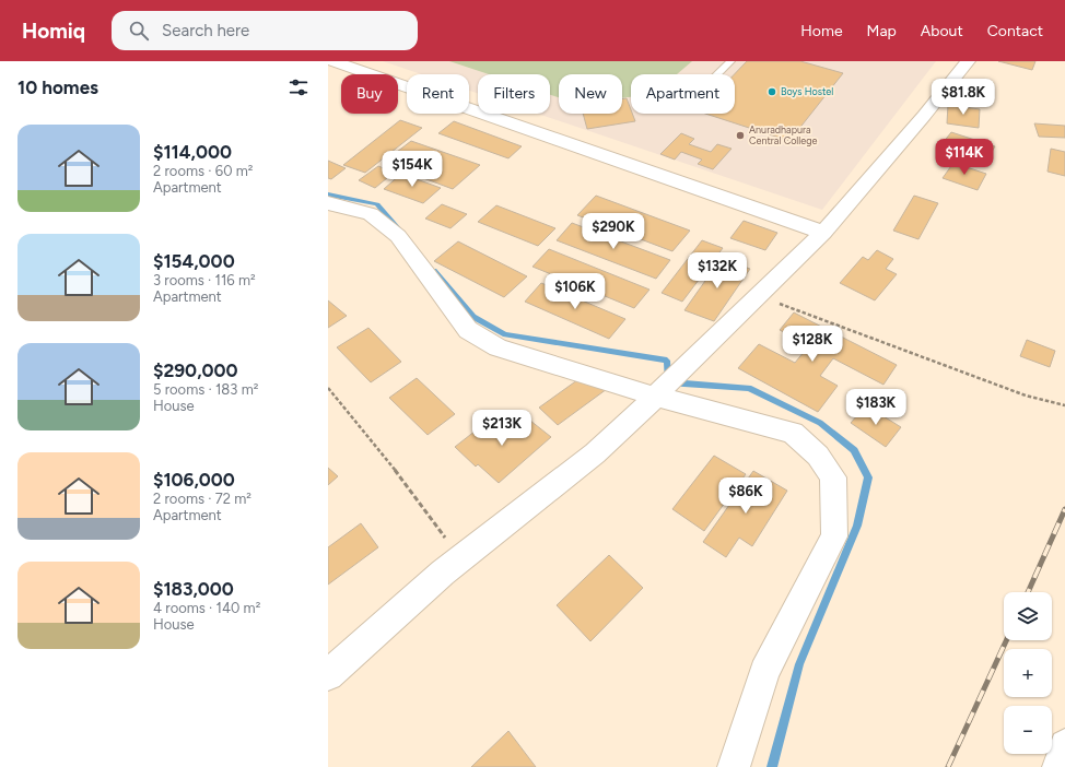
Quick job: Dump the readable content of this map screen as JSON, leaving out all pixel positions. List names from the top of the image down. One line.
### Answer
{"places":["Boys Hostel","Anuradhapura Central College"],"page":{"header":"Homiq","search":"Search here","nav":["Home","Map","About","Contact"],"heading":"10 homes","chip":["Buy","Rent","Filters","New","Apartment"],"price":["$81.8K","$114K","$154K","$290K","$132K","$106K","$128K","$183K","$213K","$86K"],"list":[{"name":"$114,000","note":"2 rooms · 60 m² · Apartment"},{"name":"$154,000","note":"3 rooms · 116 m² · Apartment"},{"name":"$290,000","note":"5 rooms · 183 m² · House"},{"name":"$106,000","note":"2 rooms · 72 m² · Apartment"},{"name":"$183,000","note":"4 rooms · 140 m² · House"}],"map_buttons":["+","−"]}}
